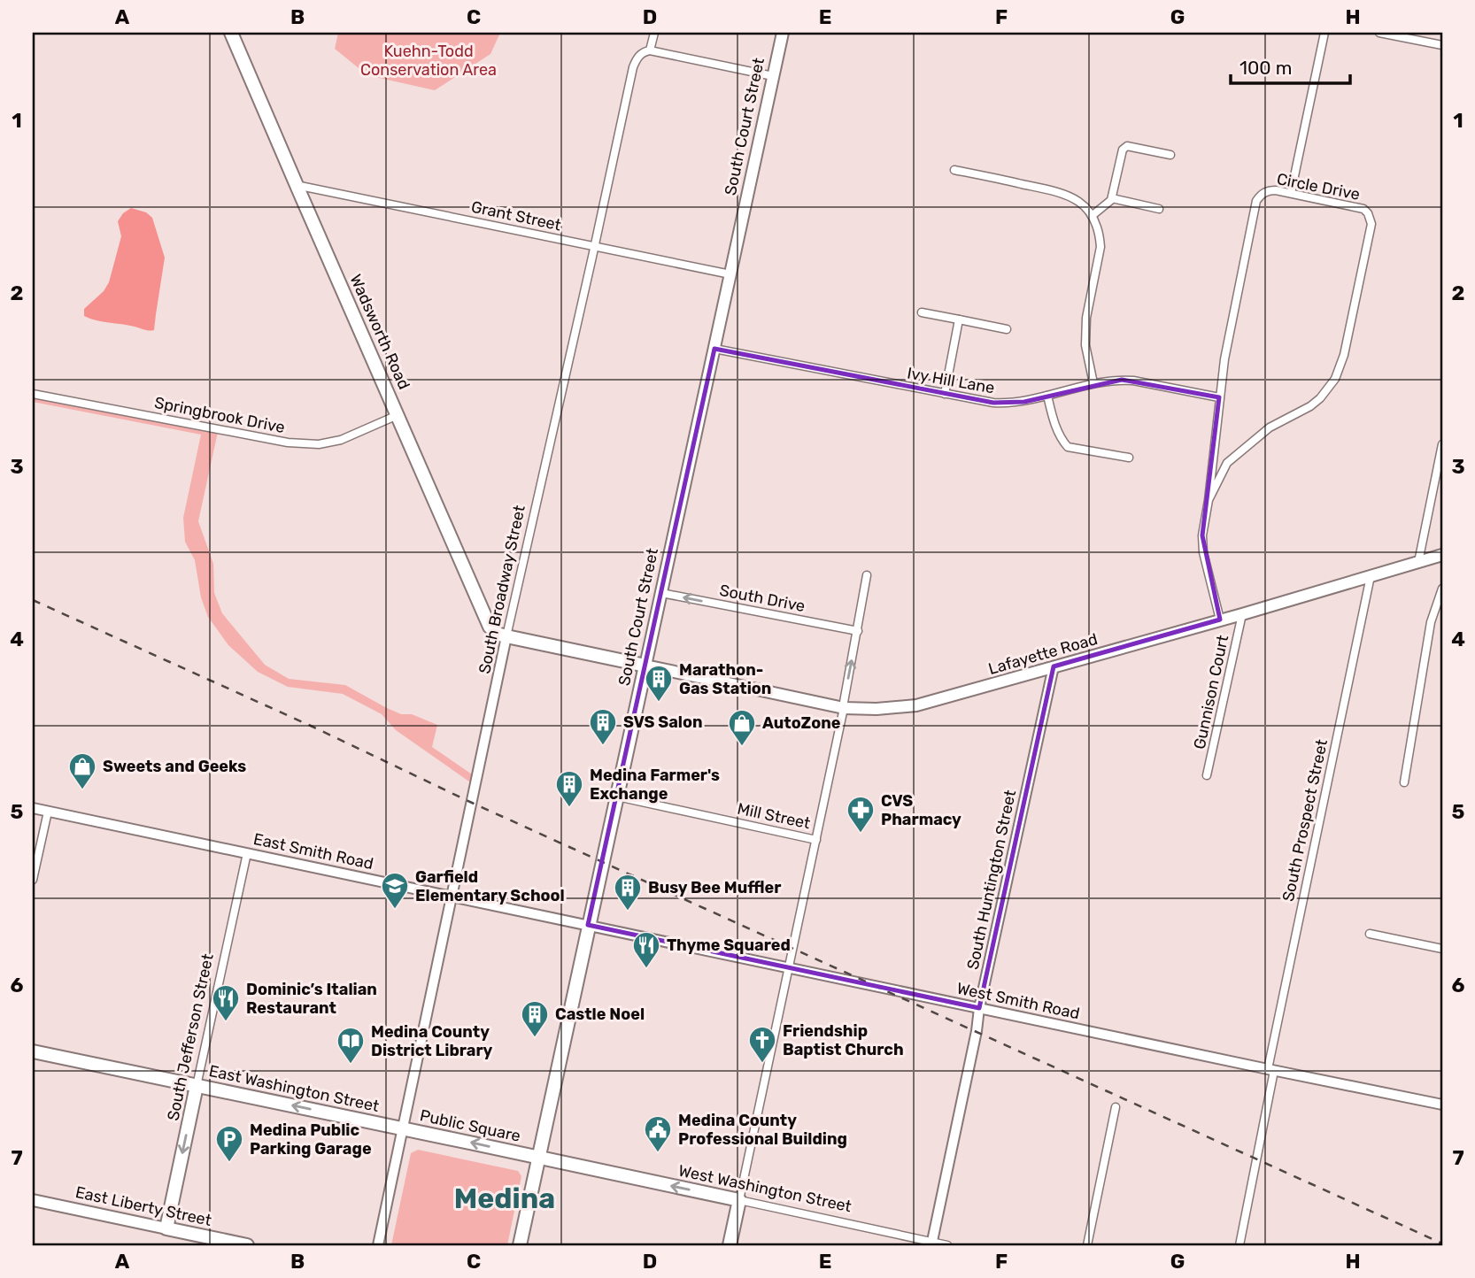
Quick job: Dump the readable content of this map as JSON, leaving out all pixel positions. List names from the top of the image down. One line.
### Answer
{"streets":{"highway":["South Court Street","Wadsworth Road","South Jefferson Street","East Washington Street","Public Square","West Washington Street","East Liberty Street"],"main road":["Lafayette Road"],"street":["Circle Drive","Grant Street","Ivy Hill Lane","Springbrook Drive","South Broadway Street","South Drive","Gunnison Court","Mill Street","South Prospect Street","East Smith Road","South Huntington Street","West Smith Road"]},"crossings":[["South Court Street","Grant Street"],["South Court Street","Ivy Hill Lane"],["South Court Street","South Drive"],["South Court Street","Lafayette Road"],["South Court Street","Mill Street"],["South Court Street","East Smith Road"],["South Court Street","West Smith Road"],["South Court Street","Public Square"],["South Court Street","West Washington Street"],["Circle Drive","Ivy Hill Lane"],["Circle Drive","Lafayette Road"],["Grant Street","Wadsworth Road"],["Grant Street","South Broadway Street"],["Wadsworth Road","Springbrook Drive"],["Wadsworth Road","South Broadway Street"],["South Broadway Street","East Smith Road"],["South Broadway Street","East Washington Street"],["South Broadway Street","Public Square"],["Lafayette Road","Gunnison Court"],["Lafayette Road","South Prospect Street"],["Lafayette Road","South Huntington Street"],["South Prospect Street","West Smith Road"],["East Smith Road","West Smith Road"],["East Smith Road","South Jefferson Street"],["South Huntington Street","West Smith Road"],["South Huntington Street","West Washington Street"],["South Jefferson Street","East Washington Street"],["South Jefferson Street","East Liberty Street"],["East Washington Street","Public Square"],["Public Square","West Washington Street"]],"one_way":["South Drive","South Jefferson Street","East Washington Street","Public Square","West Washington Street"],"districts":["Medina"],"parks":["Kuehn-Todd Conservation Area"],"places":{"building":["Marathon- Gas Station","SVS Salon","Medina Farmer's Exchange","Busy Bee Muffler","Castle Noel"],"shop":["AutoZone","Sweets and Geeks"],"pharmacy":["CVS Pharmacy"],"school or university":["Garfield Elementary School"],"restaurant":["Thyme Squared","Dominic’s Italian Restaurant"],"church":["Friendship Baptist Church"],"library":["Medina County District Library"],"public building":["Medina County Professional Building"],"parking":["Medina Public Parking Garage"]},"scale_bar":"100 m","grid":{"columns":["A","B","C","D","E","F","G","H"],"rows":["1","2","3","4","5","6","7"]}}
